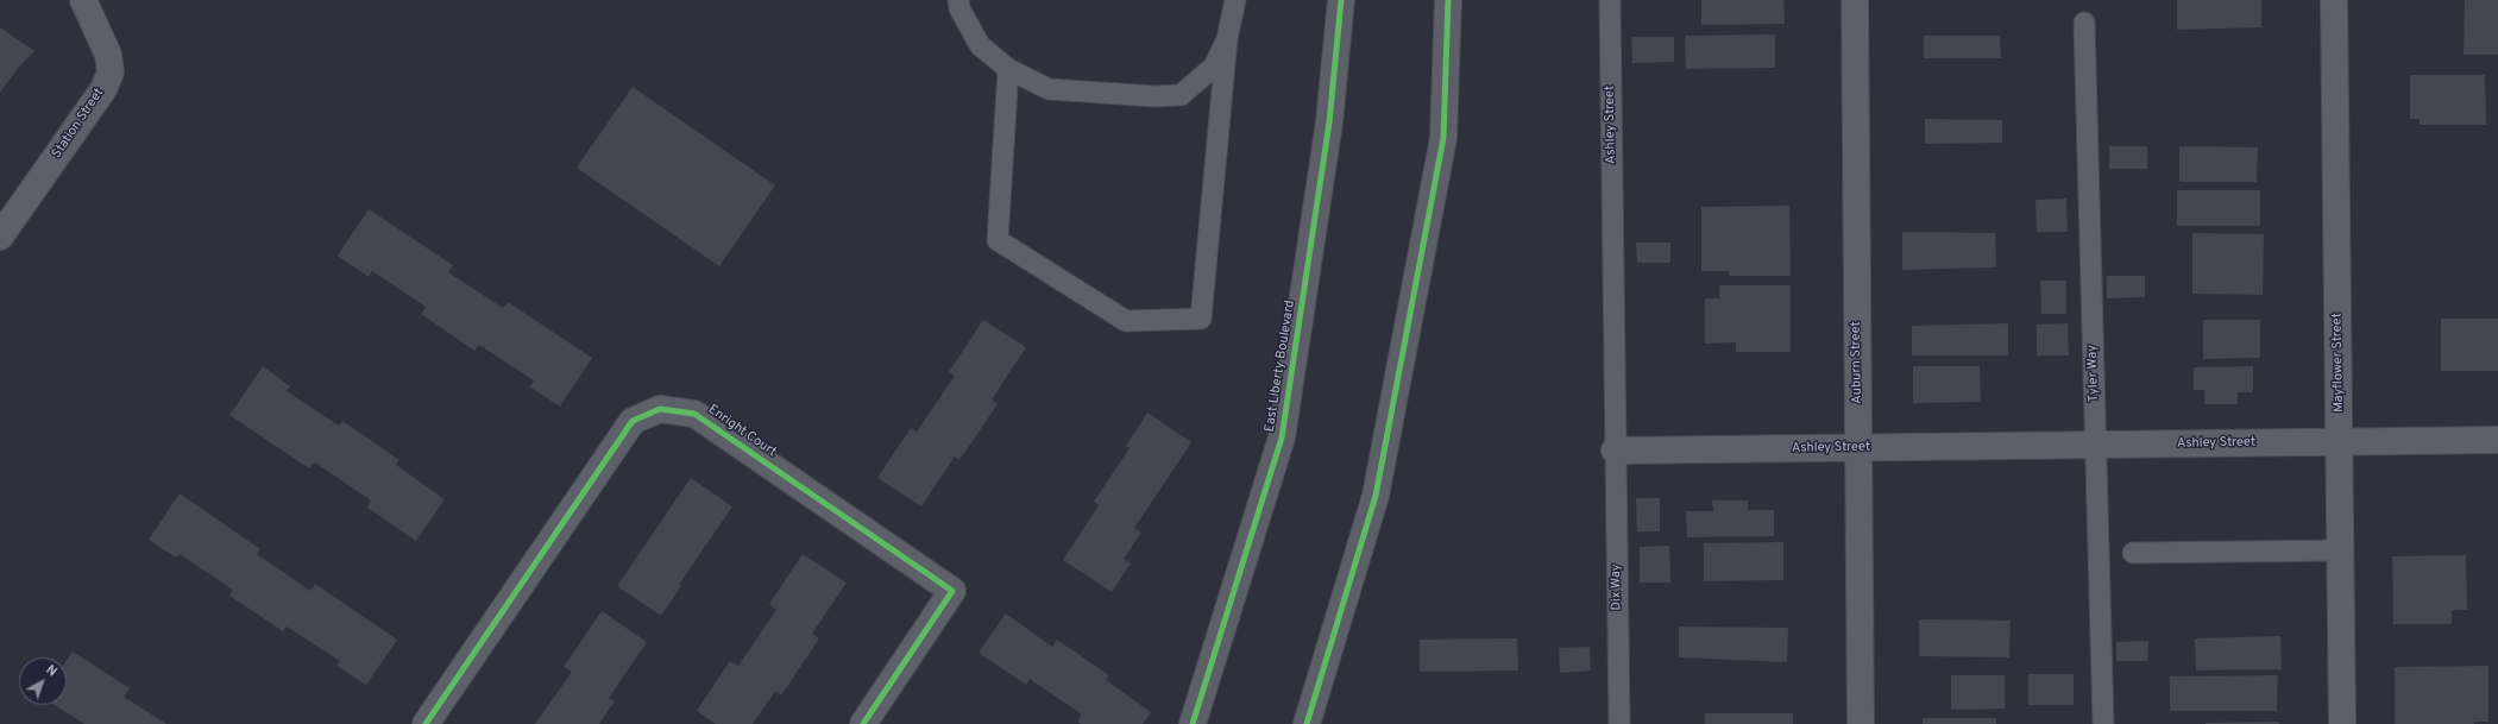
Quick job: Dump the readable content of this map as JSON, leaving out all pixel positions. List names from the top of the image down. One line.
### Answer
{"streets":{"main road":["East Liberty Boulevard"],"street":["Station Street","Ashley Street","Auburn Street","Mayflower Street","Enright Court"],"lane":["Tyler Way","Dix Way"]},"crossings":[["Ashley Street","Auburn Street"],["Ashley Street","Mayflower Street"],["Ashley Street","Tyler Way"],["Ashley Street","Dix Way"]],"north":"top right"}
